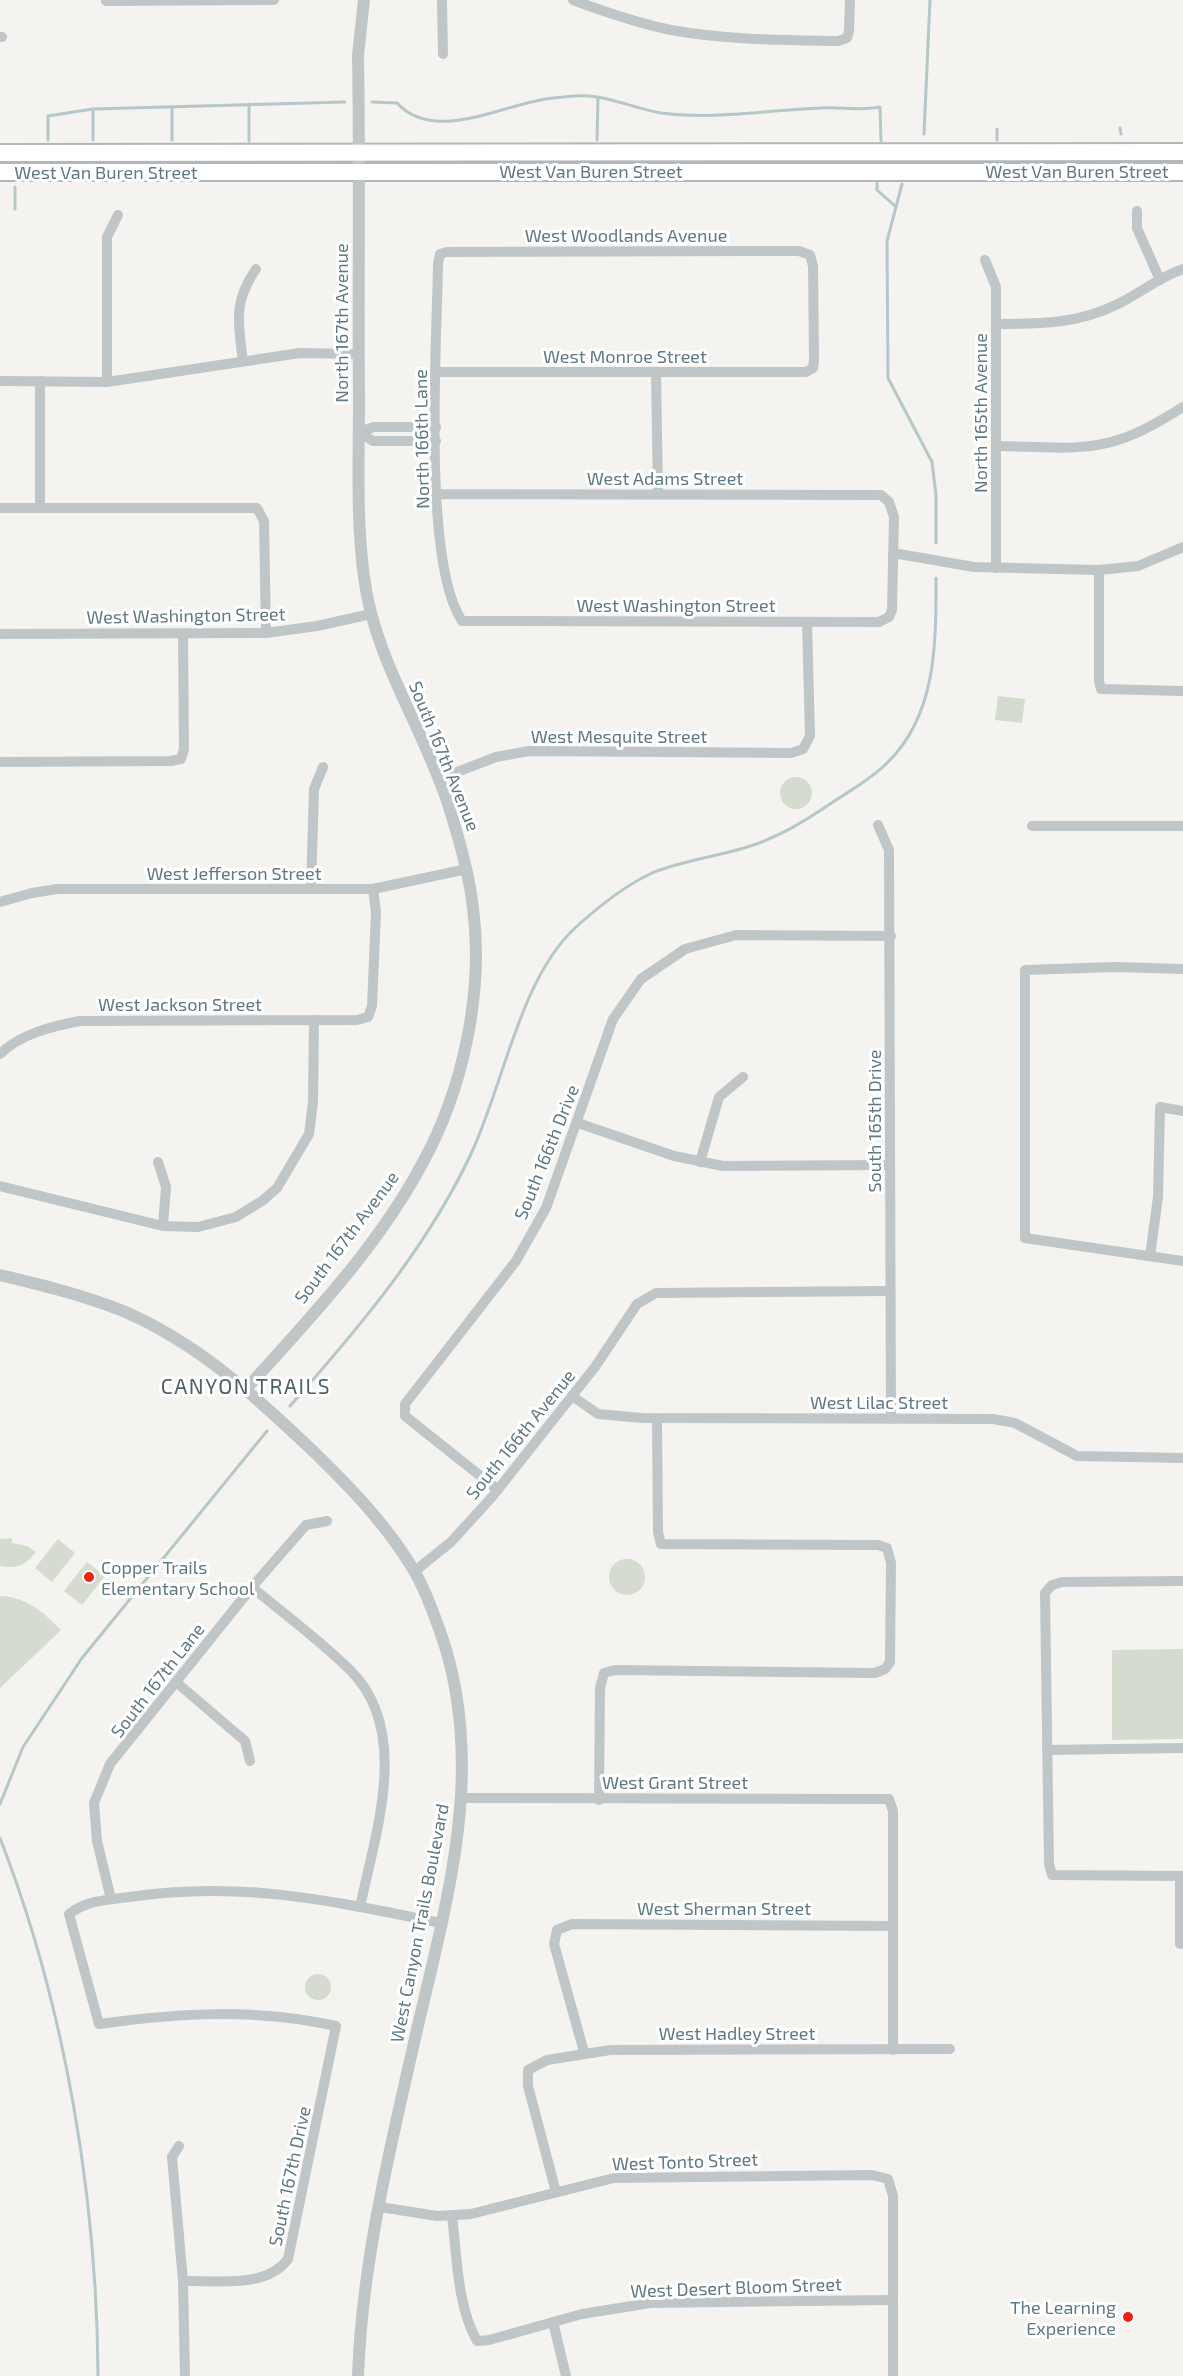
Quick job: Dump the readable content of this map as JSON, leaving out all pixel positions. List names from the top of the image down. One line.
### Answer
{"streets":{"main road":["West Van Buren Street"],"street":["West Woodlands Avenue","North 167th Avenue","West Monroe Street","North 165th Avenue","North 166th Lane","West Adams Street","West Washington Street","West Mesquite Street","South 167th Avenue","West Jefferson Street","West Jackson Street","South 165th Drive","South 166th Drive","West Lilac Street","South 166th Avenue","South 167th Lane","West Grant Street","West Sherman Street","West Canyon Trails Boulevard","West Hadley Street","West Tonto Street","South 167th Drive","West Desert Bloom Street"]},"crossings":[["West Van Buren Street","North 167th Avenue"],["West Woodlands Avenue","West Monroe Street"],["West Woodlands Avenue","North 166th Lane"],["North 167th Avenue","West Washington Street"],["North 167th Avenue","South 167th Avenue"],["West Monroe Street","North 166th Lane"],["North 166th Lane","West Adams Street"],["North 166th Lane","West Washington Street"],["West Adams Street","West Washington Street"],["West Washington Street","West Mesquite Street"],["West Mesquite Street","South 167th Avenue"],["South 167th Avenue","West Jefferson Street"],["South 167th Avenue","West Canyon Trails Boulevard"],["West Jefferson Street","West Jackson Street"],["South 165th Drive","South 166th Drive"],["South 165th Drive","West Lilac Street"],["South 165th Drive","South 166th Avenue"],["South 166th Drive","South 166th Avenue"],["West Lilac Street","South 166th Avenue"],["South 166th Avenue","West Canyon Trails Boulevard"],["South 167th Lane","South 167th Drive"],["West Grant Street","West Sherman Street"],["West Grant Street","West Canyon Trails Boulevard"],["West Sherman Street","West Hadley Street"],["West Canyon Trails Boulevard","West Tonto Street"],["West Hadley Street","West Tonto Street"],["West Tonto Street","West Desert Bloom Street"]],"districts":["CANYON TRAILS"],"places":["Copper Trails Elementary School","The Learning Experience"]}
